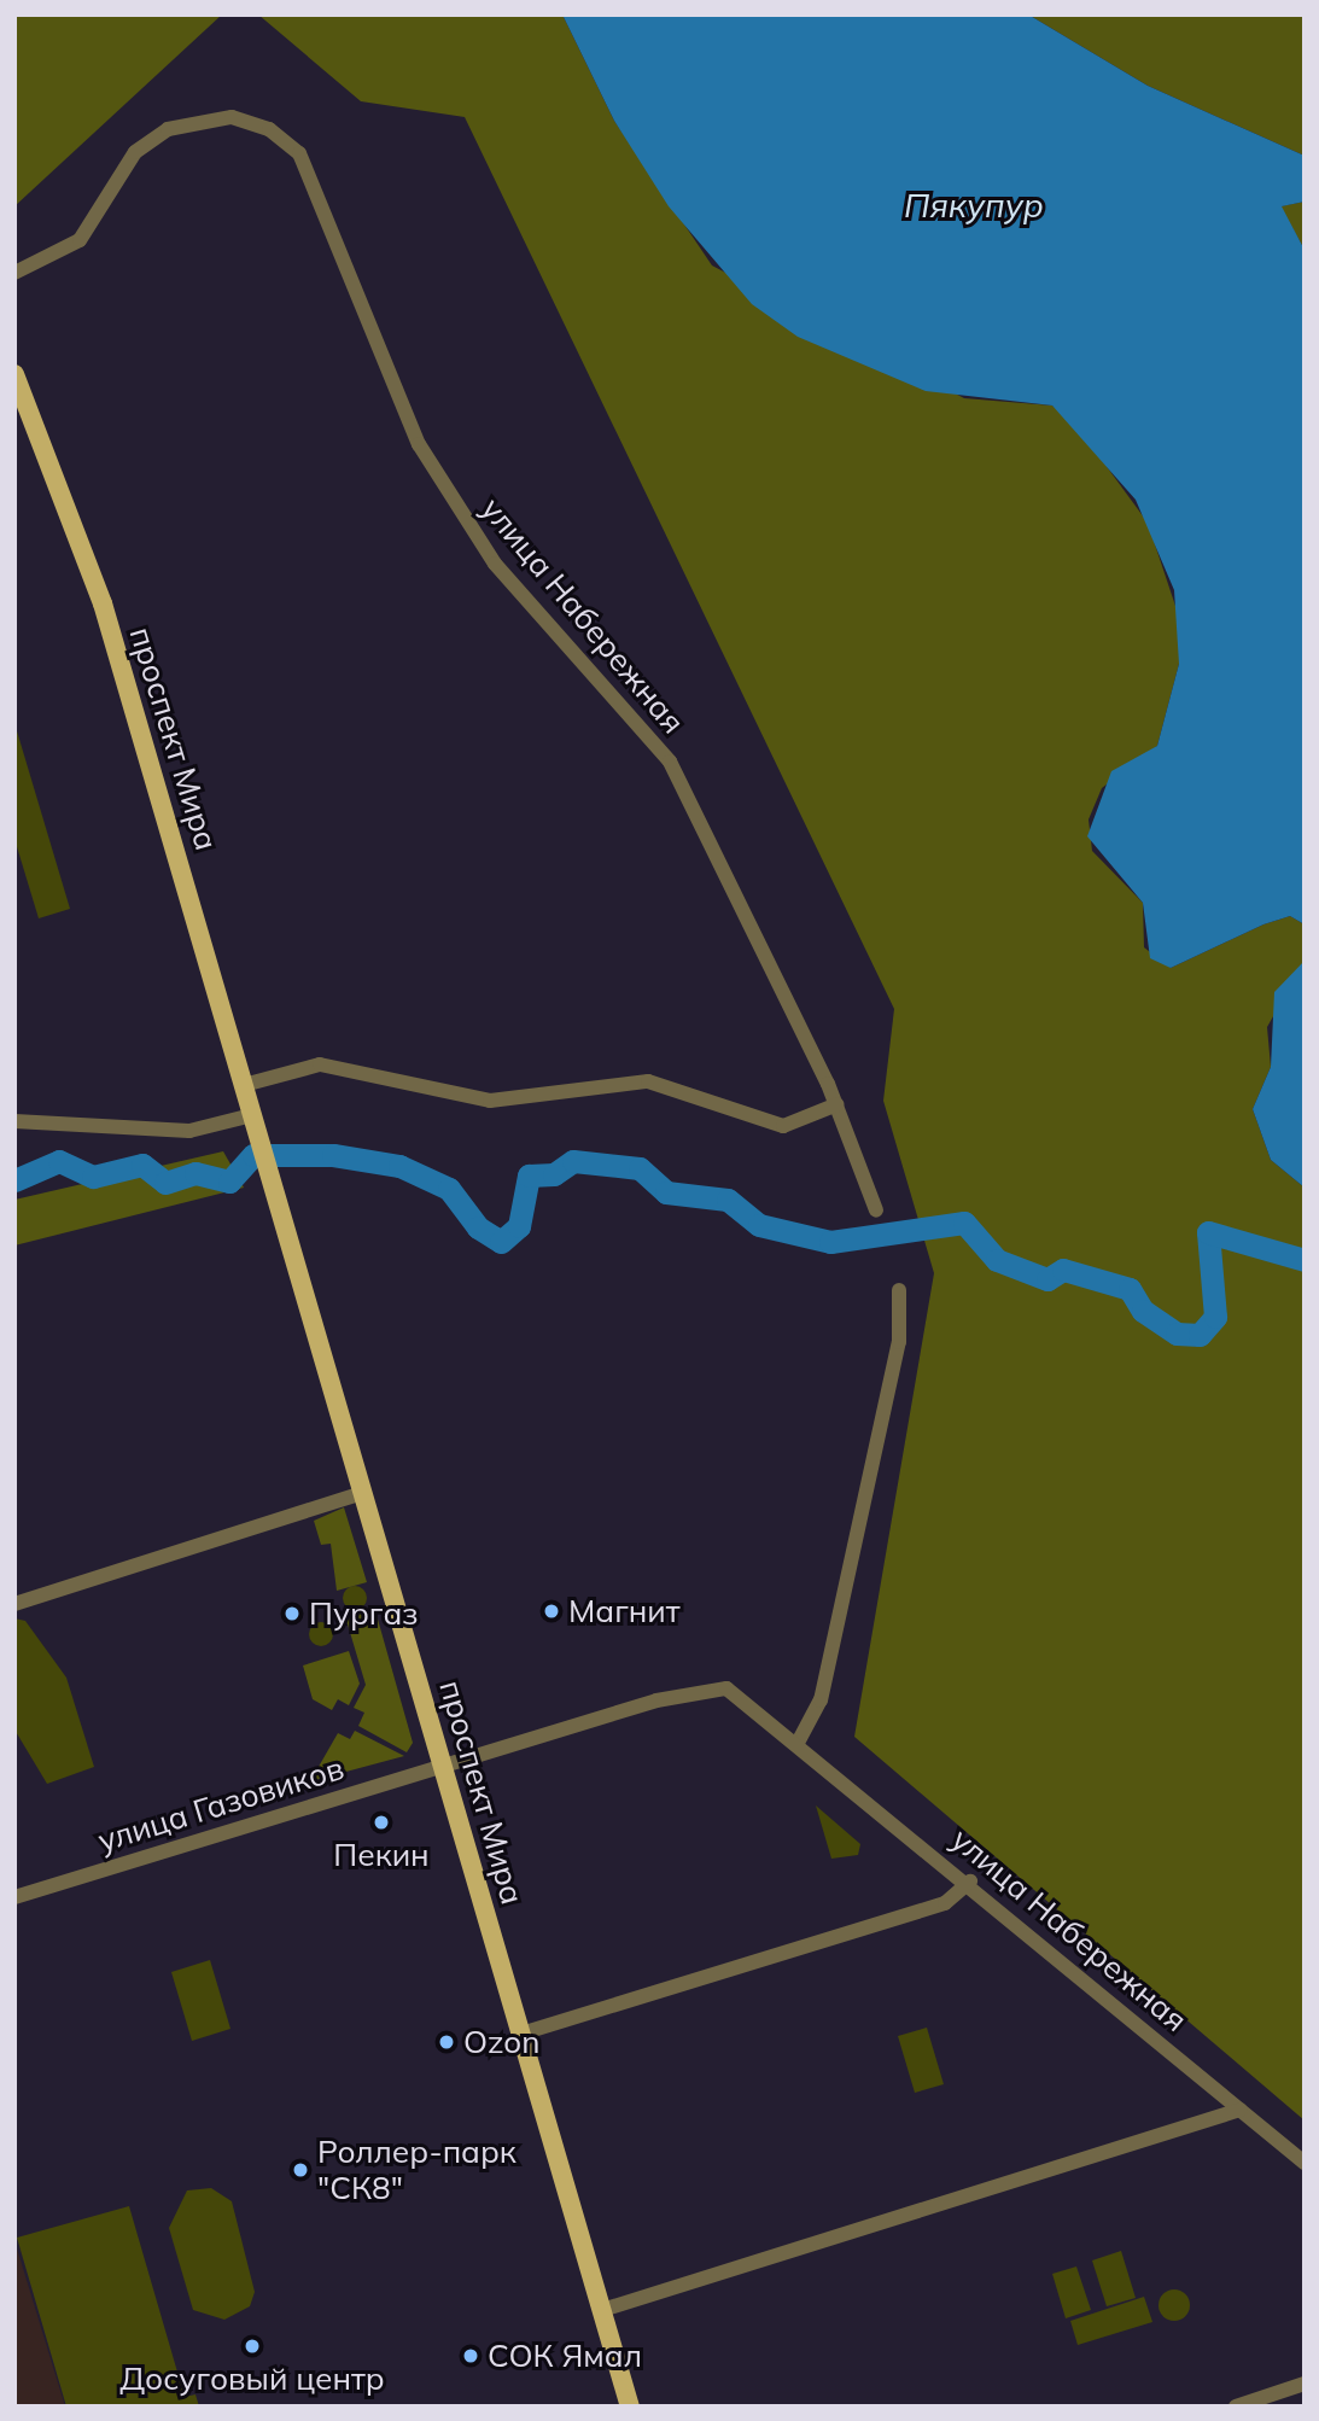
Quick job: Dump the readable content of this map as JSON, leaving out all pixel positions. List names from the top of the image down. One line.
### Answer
{"streets":{"main road":["проспект Мира"],"street":["улица Набережная","улица Газовиков"]},"crossings":[["улица Набережная","проспект Мира"],["улица Набережная","улица Газовиков"],["проспект Мира","улица Газовиков"]],"water":["Пякупур"],"places":["Магнит","Пургаз","Пекин","Ozon","Роллер-парк \"СК8\"","Досуговый центр","СОК Ямал"]}
